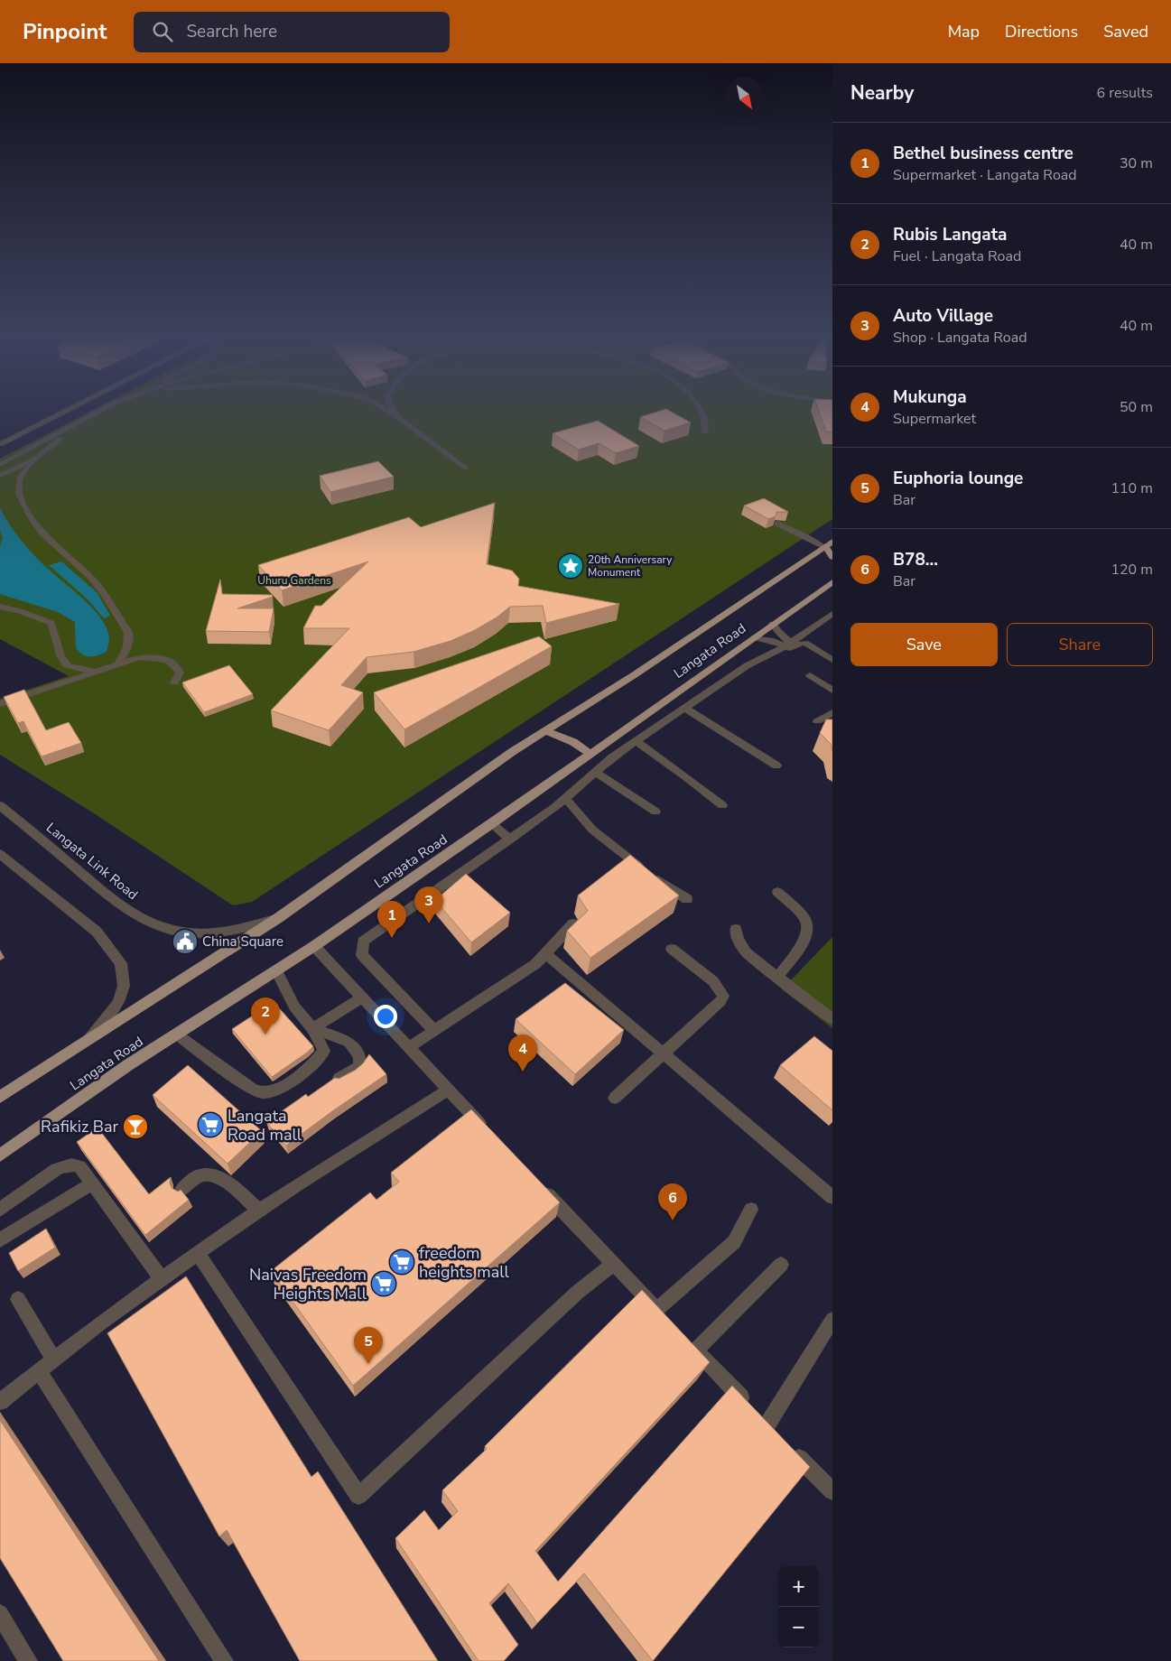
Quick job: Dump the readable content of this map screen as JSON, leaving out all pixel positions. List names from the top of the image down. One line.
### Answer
{"streets":{"main road":["Langata Road"],"street":["Langata Link Road"]},"crossings":[["Langata Road","Langata Link Road"]],"parks":["Uhuru Gardens"],"places":{"place":["20th Anniversary Monument"],"public building":["China Square"],"supermarket":["Langata Road mall","freedom heights mall","Naivas Freedom Heights Mall"],"bar":["Rafikiz Bar"]},"north":"bottom right","page":{"header":"Pinpoint","search":"Search here","nav":["Map","Directions","Saved"],"heading":["Nearby","6 results"],"list":[{"mark":"1","name":"Bethel business centre","note":"Supermarket · Langata Road","value":"30 m"},{"mark":"2","name":"Rubis Langata","note":"Fuel · Langata Road","value":"40 m"},{"mark":"3","name":"Auto Village","note":"Shop · Langata Road","value":"40 m"},{"mark":"4","name":"Mukunga","note":"Supermarket","value":"50 m"},{"mark":"5","name":"Euphoria lounge","note":"Bar","value":"110 m"},{"mark":"6","name":"B78...","note":"Bar","value":"120 m"}],"buttons":["Save","Share"],"pins":["3","1","2","4","6","5"],"map_buttons":["+","−"]}}
